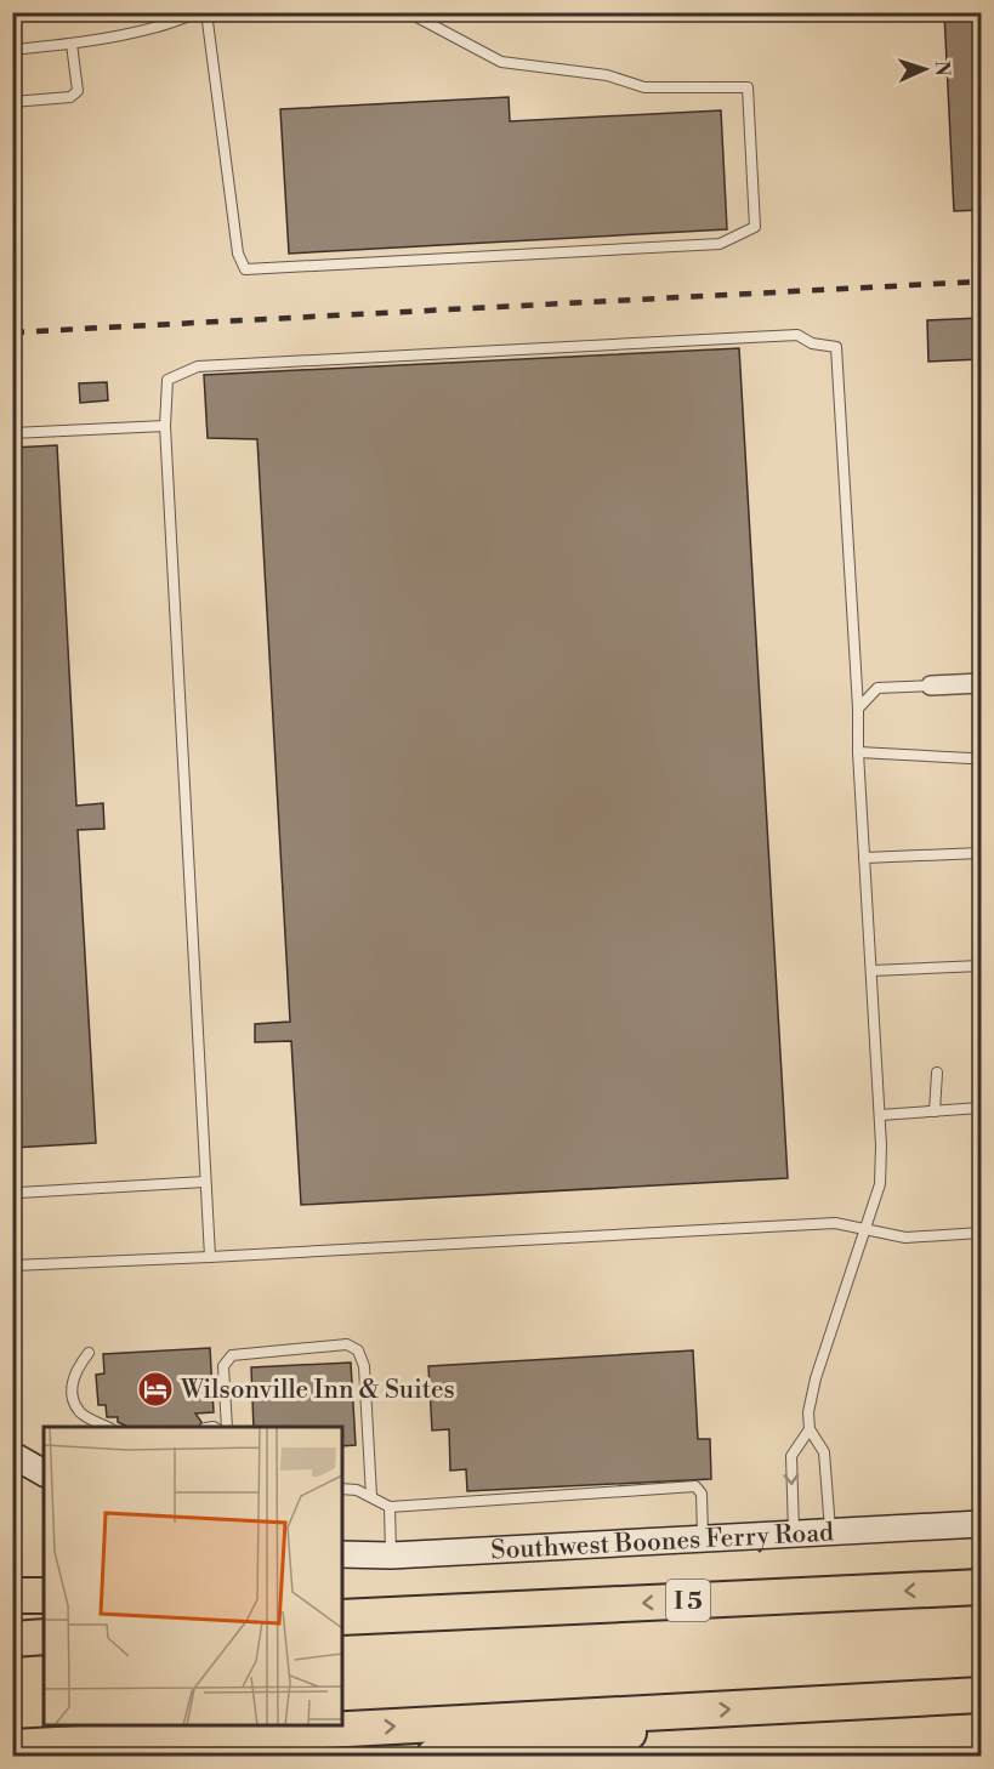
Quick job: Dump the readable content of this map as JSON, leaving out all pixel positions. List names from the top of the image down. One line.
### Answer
{"streets":{"highway":["I 5"],"street":["Southwest Boones Ferry Road"]},"places":{"hotel":["Wilsonville Inn & Suites"]},"north":"right"}
